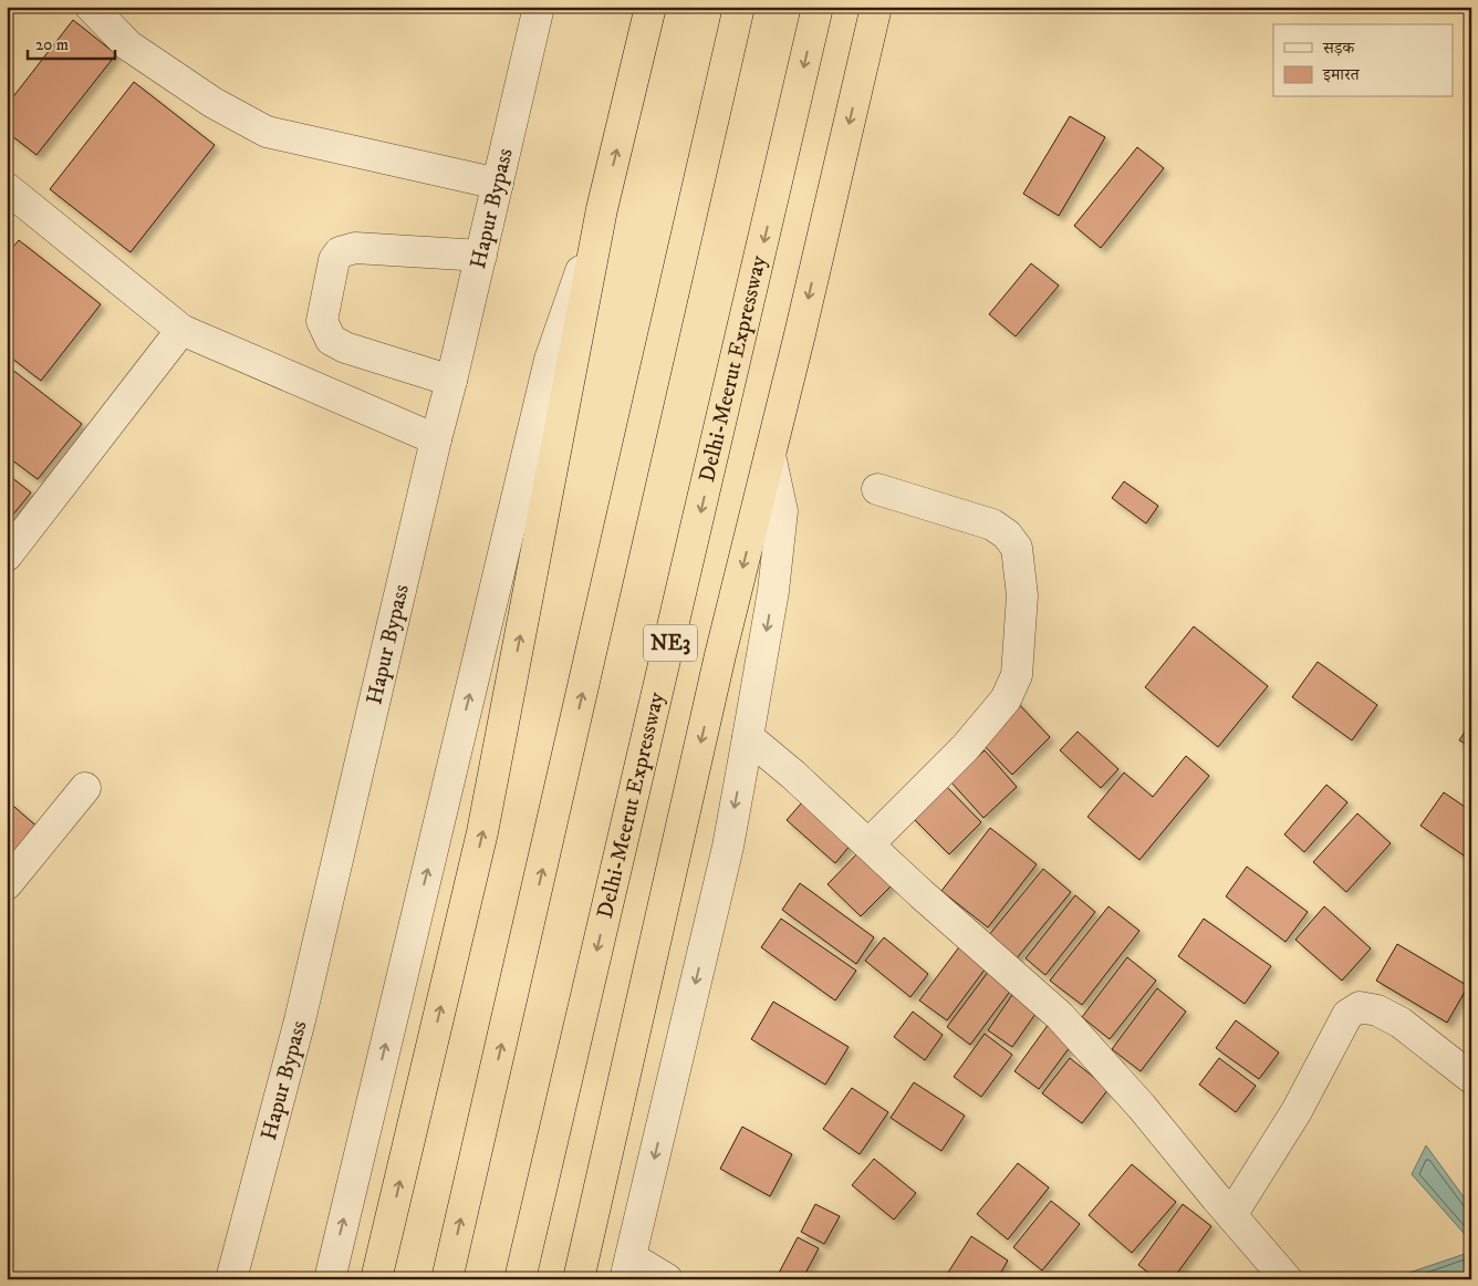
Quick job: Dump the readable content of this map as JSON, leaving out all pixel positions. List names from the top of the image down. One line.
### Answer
{"streets":{"highway":["Delhi-Meerut Expressway","NE3"],"street":["Hapur Bypass"]},"legend":["सड़क","इमारत"],"scale_bar":"20 m"}
